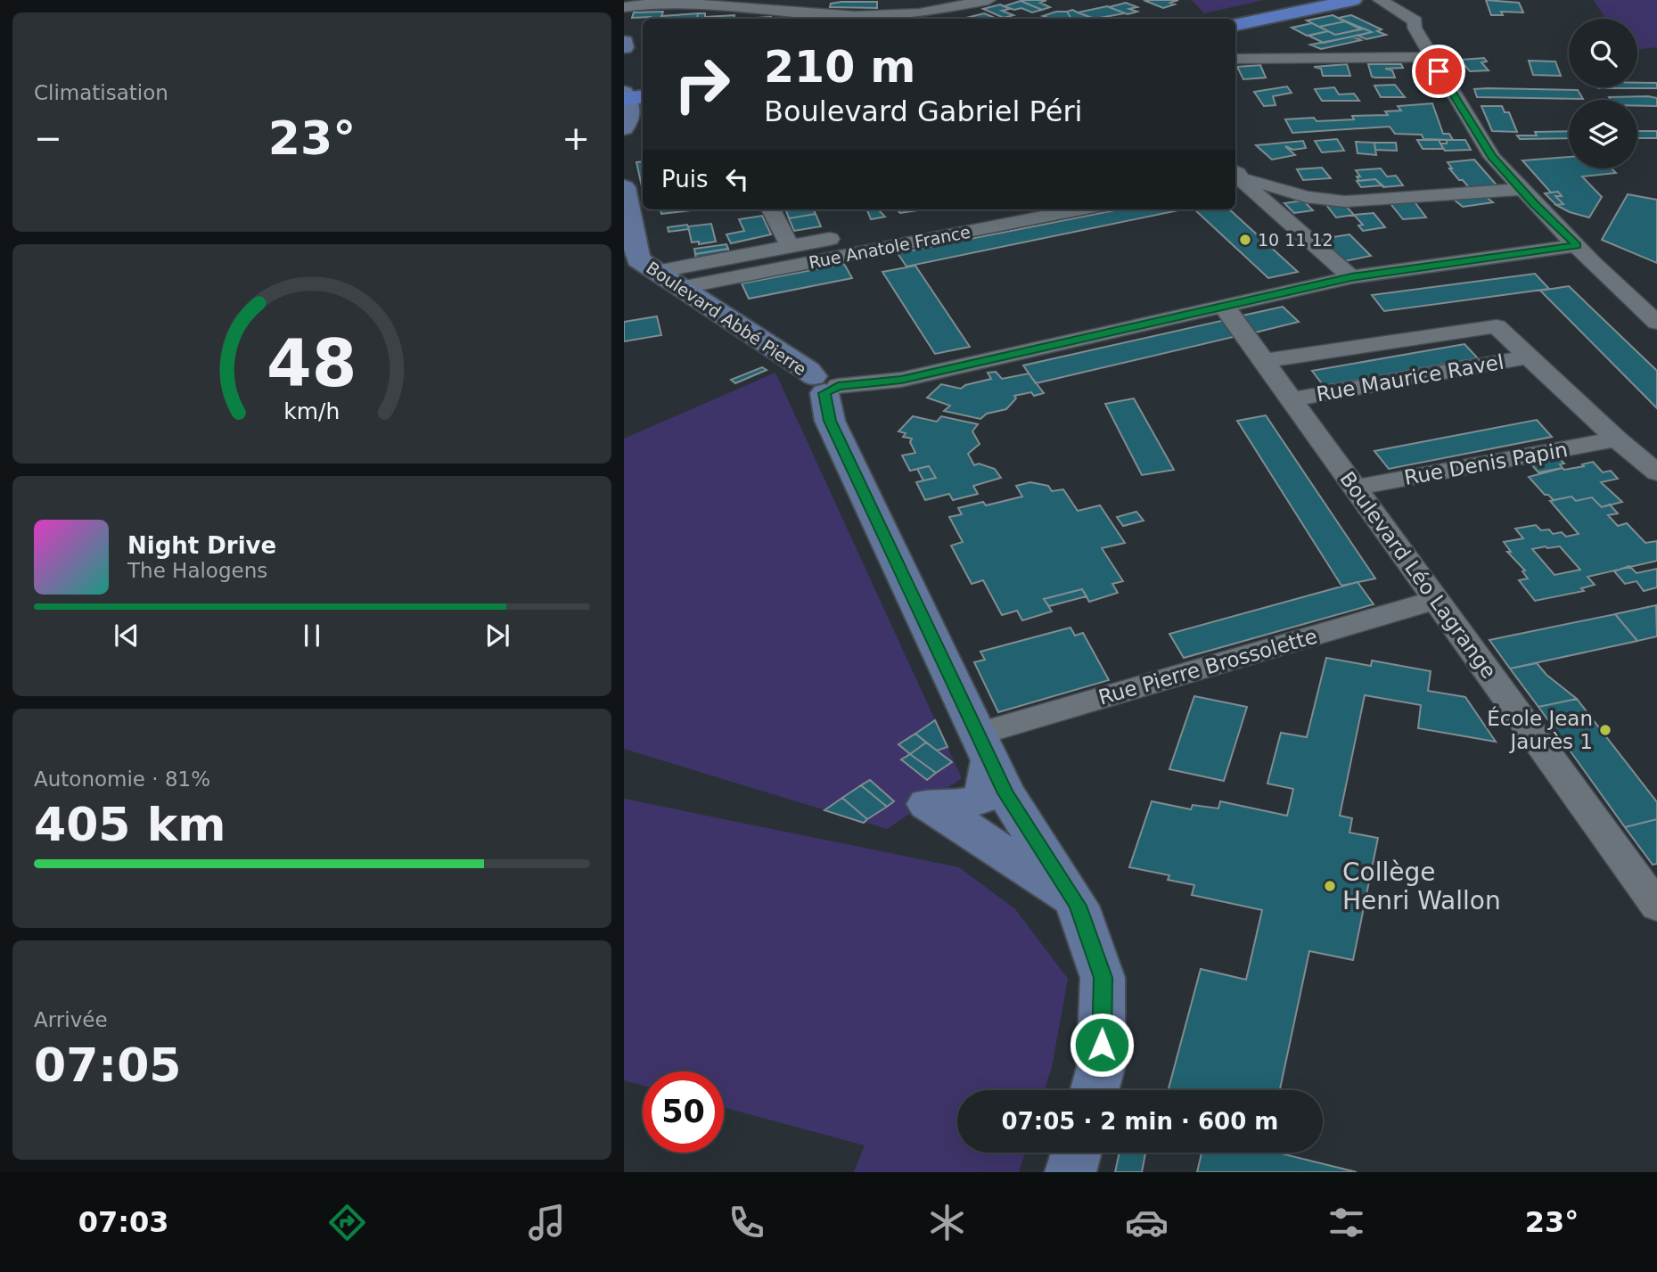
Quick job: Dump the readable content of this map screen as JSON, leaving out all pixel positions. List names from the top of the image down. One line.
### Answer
{"streets":{"main road":["Boulevard Abbé Pierre"],"street":["Rue Anatole France","Rue Maurice Ravel","Rue Denis Papin","Boulevard Léo Lagrange","Rue Pierre Brossolette"]},"crossings":[["Rue Anatole France","Boulevard Abbé Pierre"],["Boulevard Abbé Pierre","Rue Pierre Brossolette"],["Rue Maurice Ravel","Boulevard Léo Lagrange"],["Rue Denis Papin","Boulevard Léo Lagrange"],["Boulevard Léo Lagrange","Rue Pierre Brossolette"]],"places":["10 11 12","École Jean Jaurès 1","Collège Henri Wallon"],"page":{"tile":["Climatisation",["Autonomie · 81%","405 km"],["Arrivée","07:05"]],"turn":["210 m","Boulevard Gabriel Péri"],"heat":["−","23°","+"],"then":"Puis","song":["Night Drive","The Halogens"],"limit":"50","trip":"07:05 · 2 min · 600 m","tabs":["07:03","23°"],"gauge":["48","km/h"]}}
